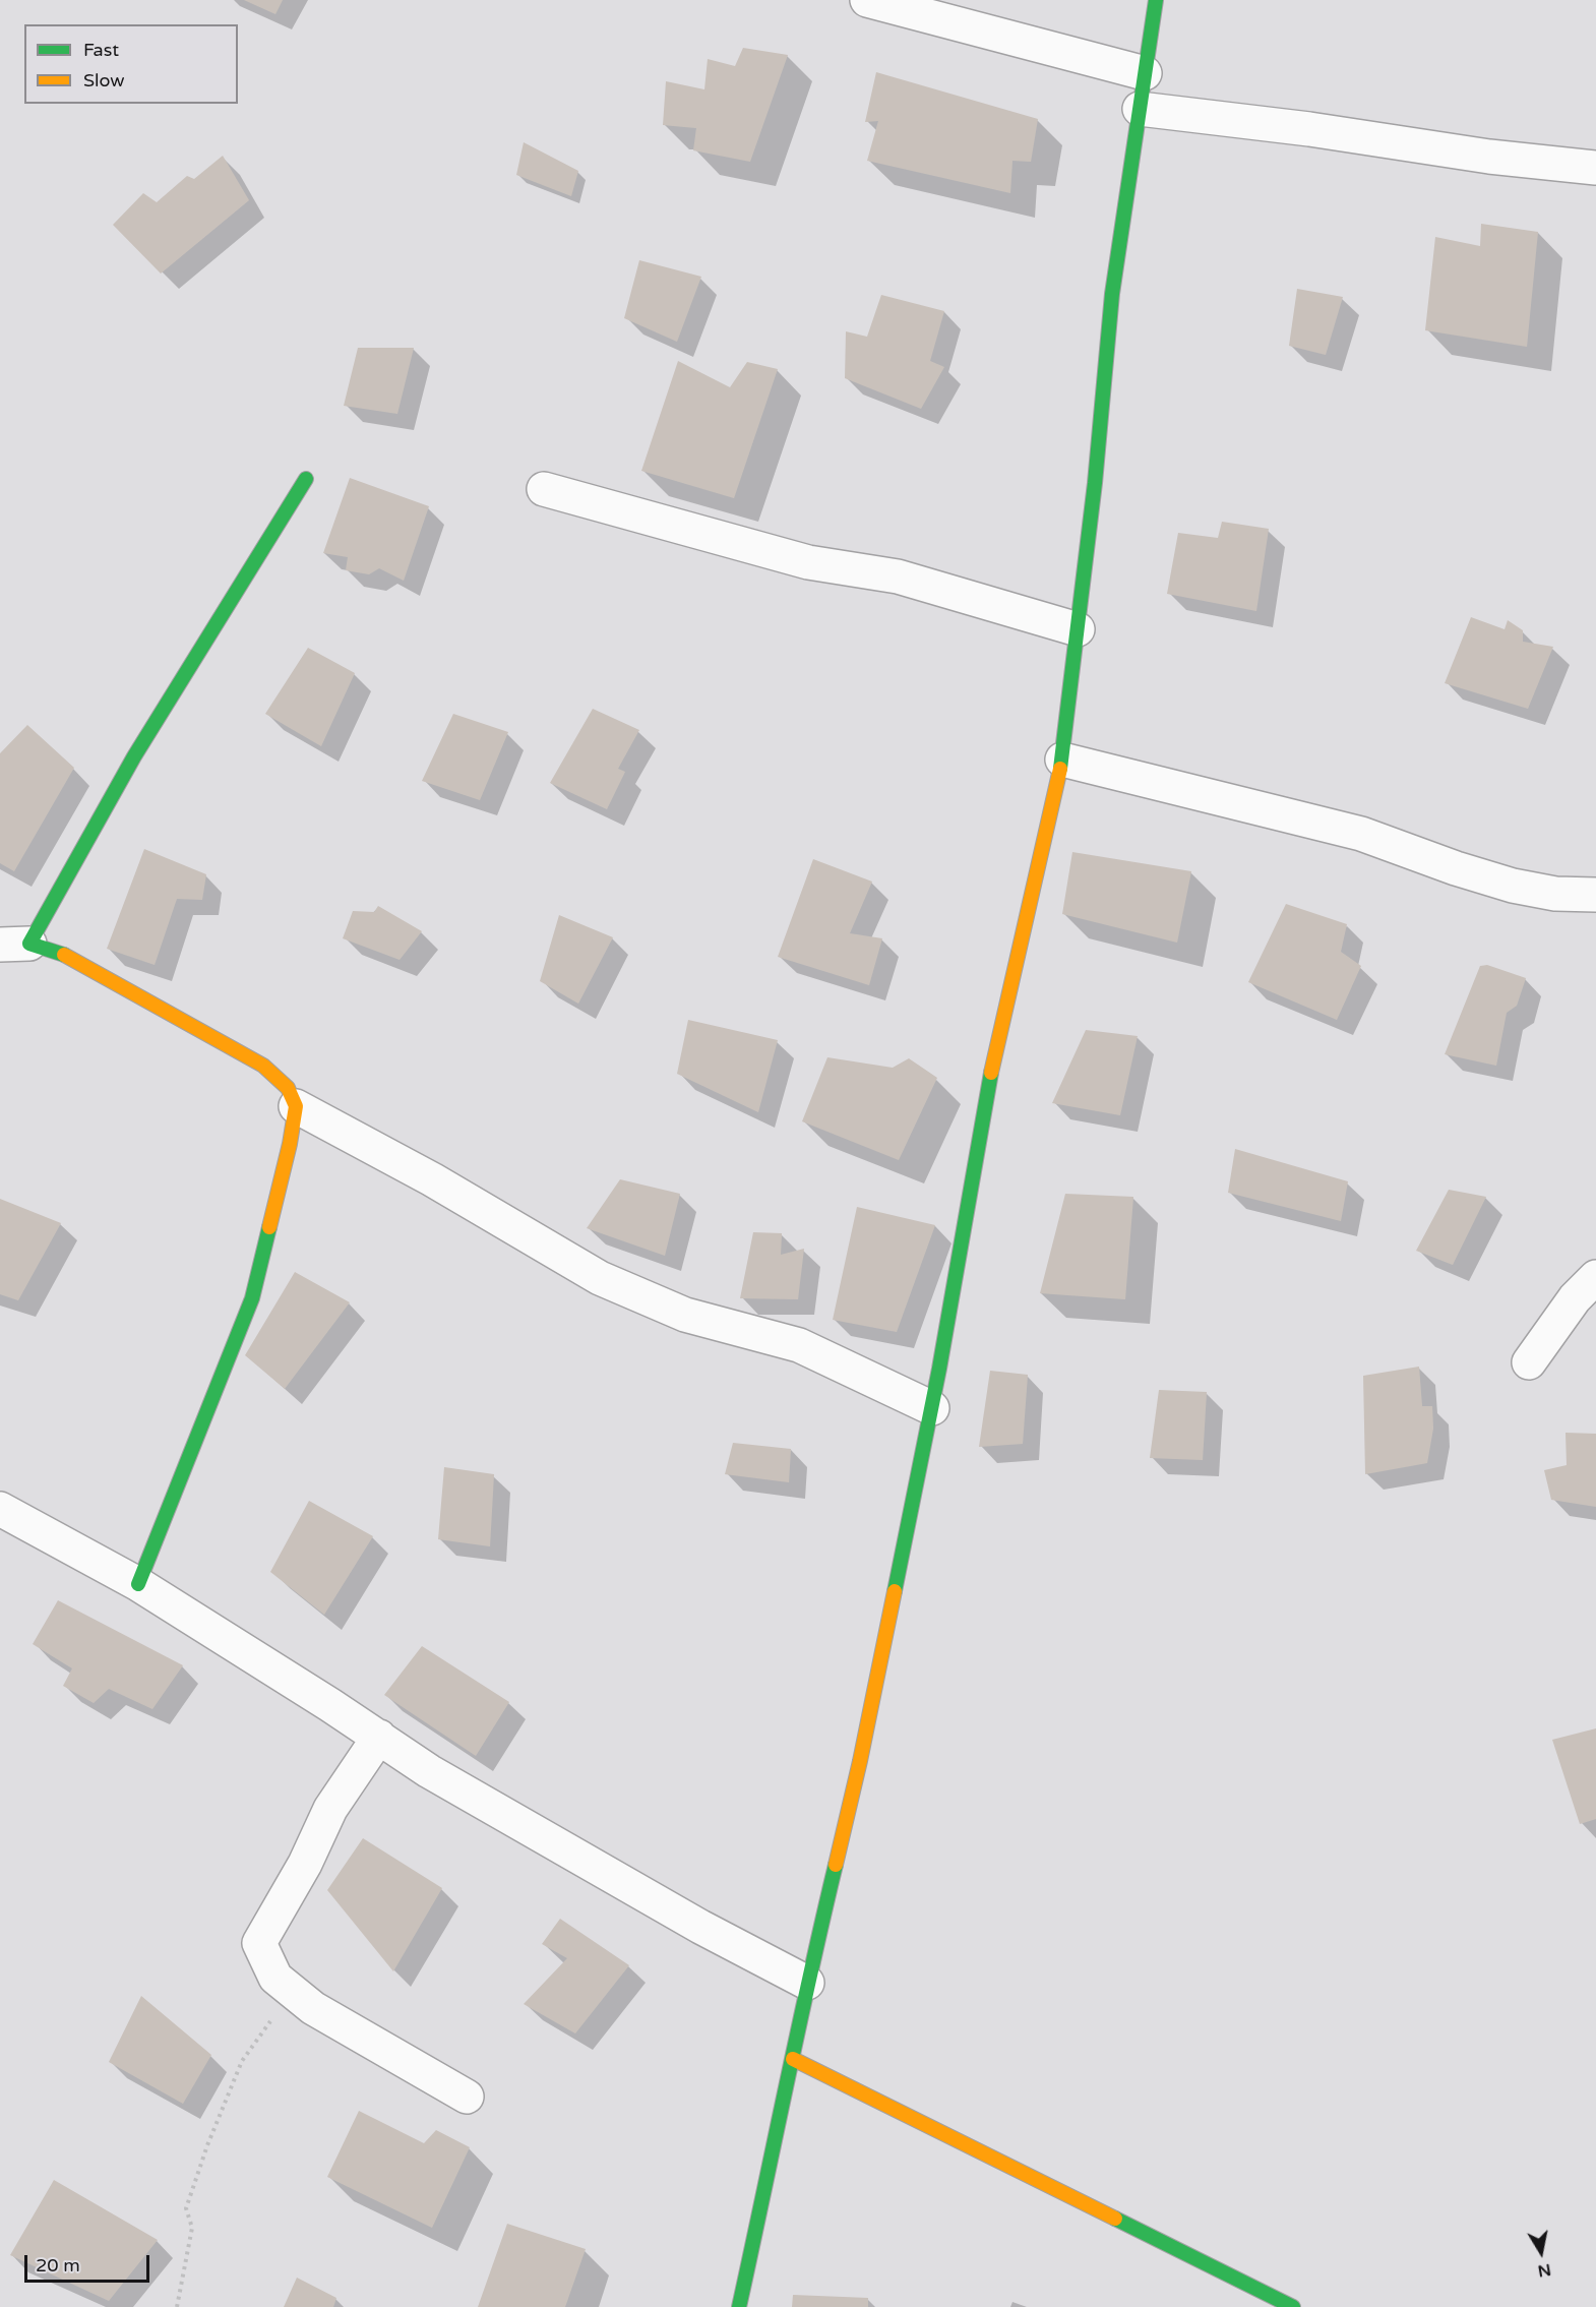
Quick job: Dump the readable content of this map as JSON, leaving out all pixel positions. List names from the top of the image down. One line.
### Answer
{"legend":["Fast","Slow"],"scale_bar":"20 m","north":"bottom"}
